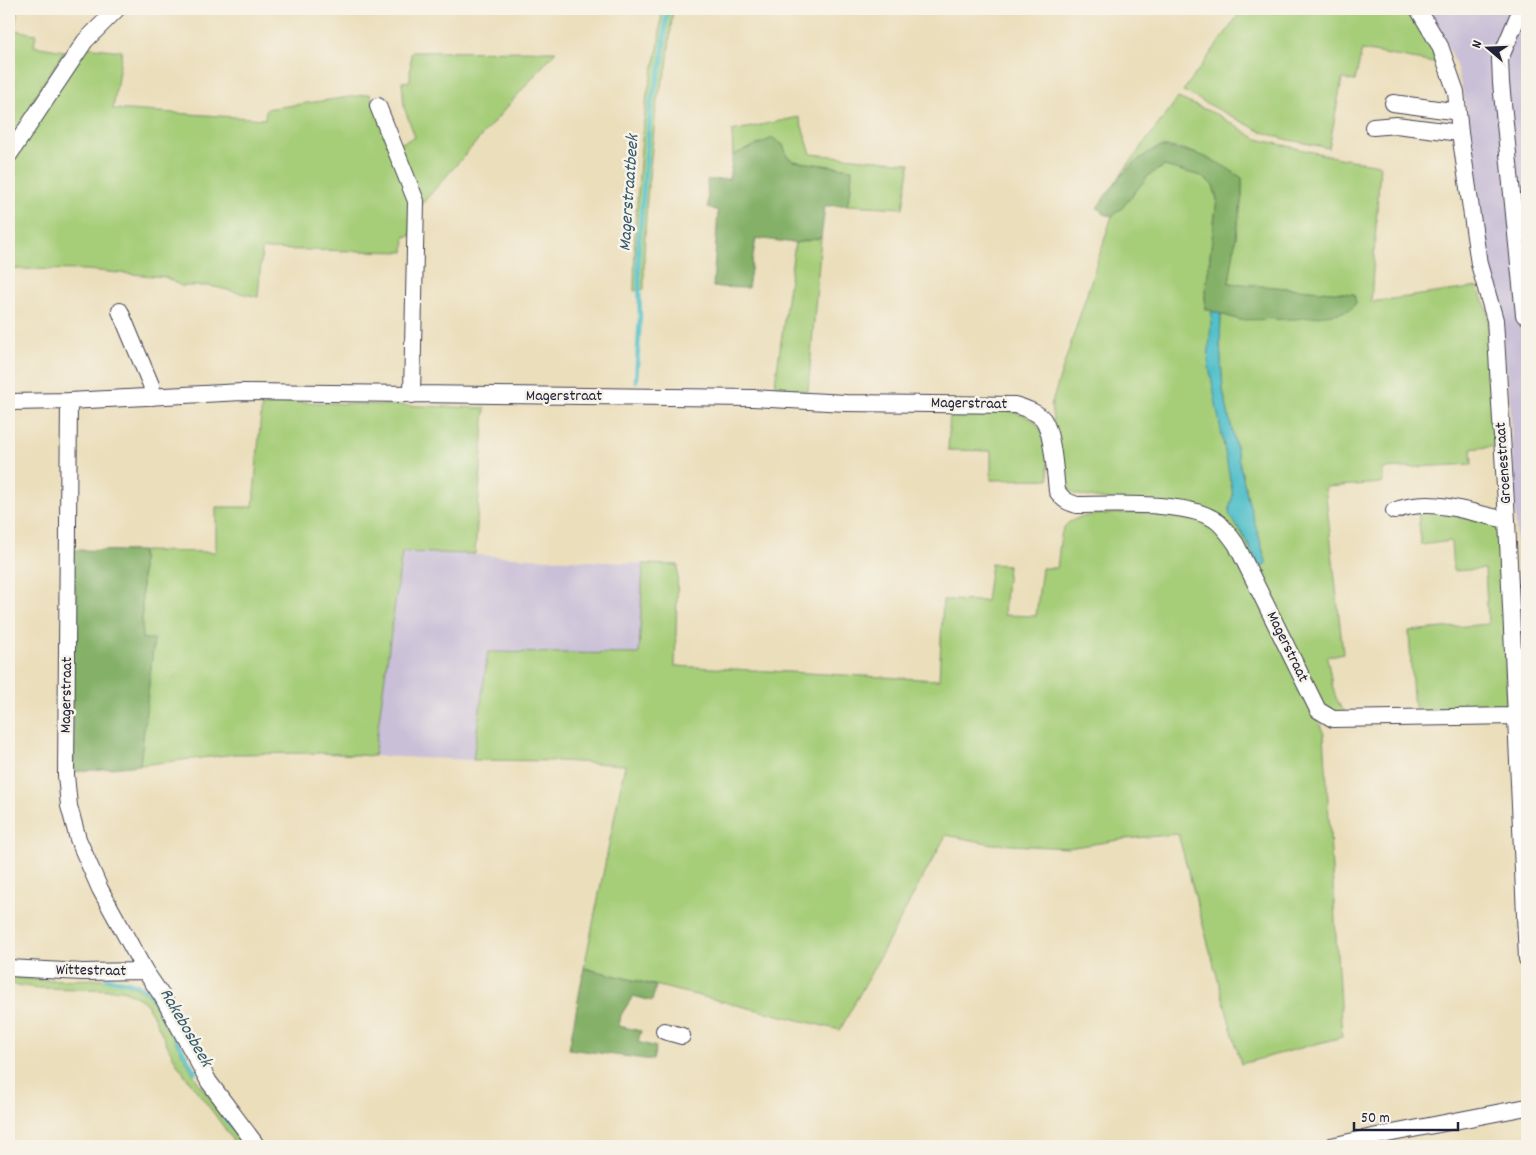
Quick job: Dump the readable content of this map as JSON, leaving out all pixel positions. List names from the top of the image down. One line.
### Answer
{"streets":{"street":["Magerstraat","Groenestraat","Wittestraat"]},"crossings":[["Magerstraat","Groenestraat"],["Magerstraat","Wittestraat"]],"water":["Magerstraatbeek","Rakebosbeek"],"scale_bar":"50 m","north":"left"}
